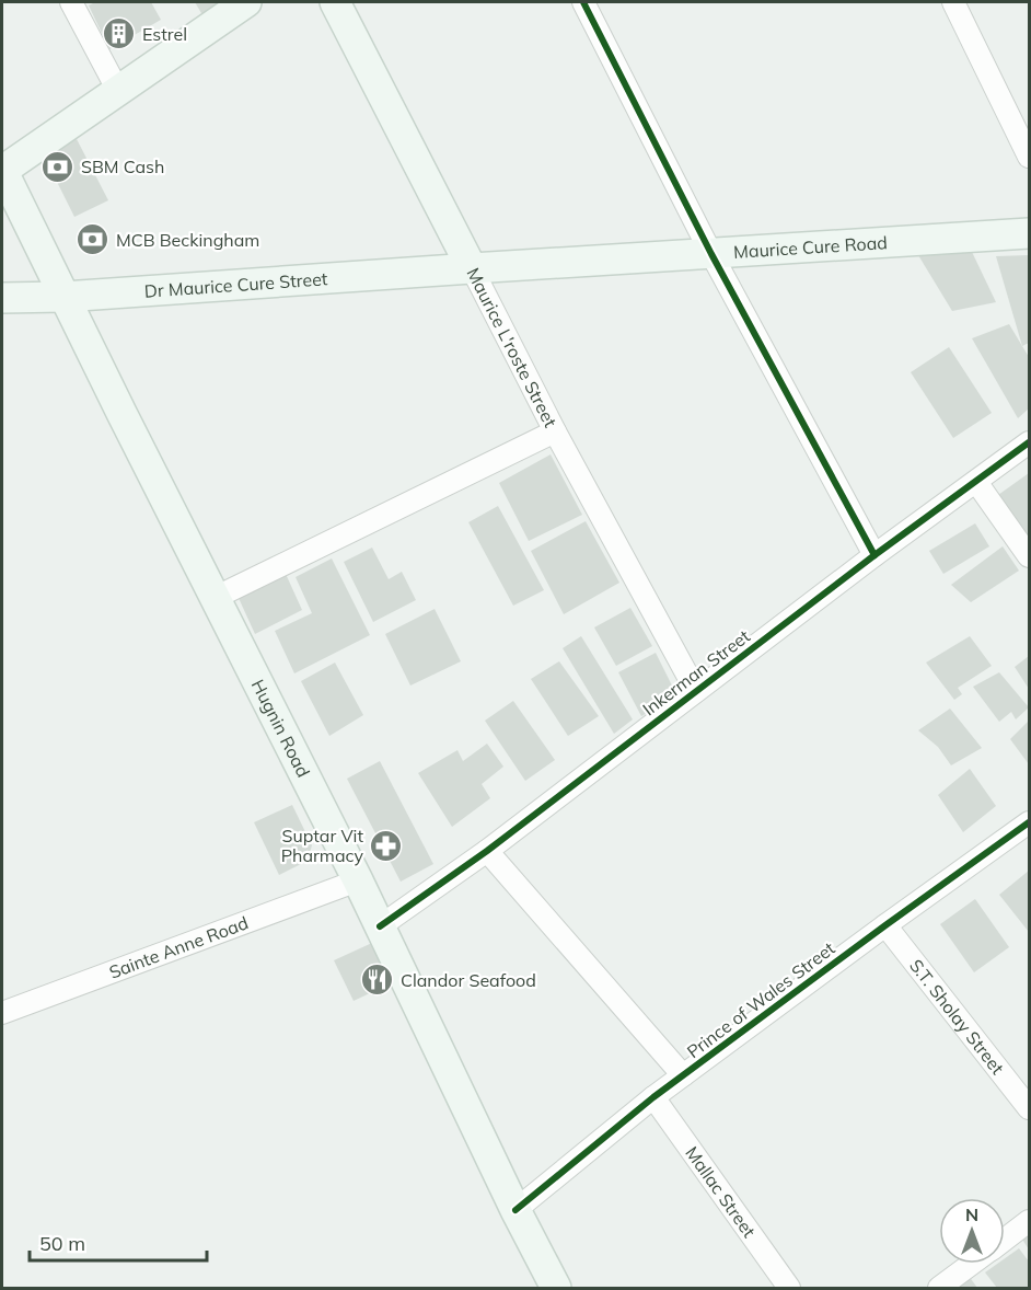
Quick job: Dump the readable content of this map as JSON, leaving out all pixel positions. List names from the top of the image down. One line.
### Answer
{"streets":{"main road":["Maurice Cure Road","Dr Maurice Cure Street","Maurice L'roste Street","Hugnin Road"],"street":["Inkerman Street","Sainte Anne Road","Prince of Wales Street","S.T. Sholay Street","Mallac Street"]},"crossings":[["Maurice Cure Road","Dr Maurice Cure Street"],["Maurice Cure Road","Maurice L'roste Street"],["Dr Maurice Cure Street","Maurice L'roste Street"],["Dr Maurice Cure Street","Hugnin Road"],["Maurice L'roste Street","Inkerman Street"],["Inkerman Street","Hugnin Road"],["Hugnin Road","Sainte Anne Road"],["Hugnin Road","Prince of Wales Street"],["Prince of Wales Street","S.T. Sholay Street"],["Prince of Wales Street","Mallac Street"]],"places":{"building":["Estrel"],"bank":["SBM Cash","MCB Beckingham"],"pharmacy":["Suptar Vit Pharmacy"],"restaurant":["Clandor Seafood"]},"scale_bar":"50 m","north":"top"}
